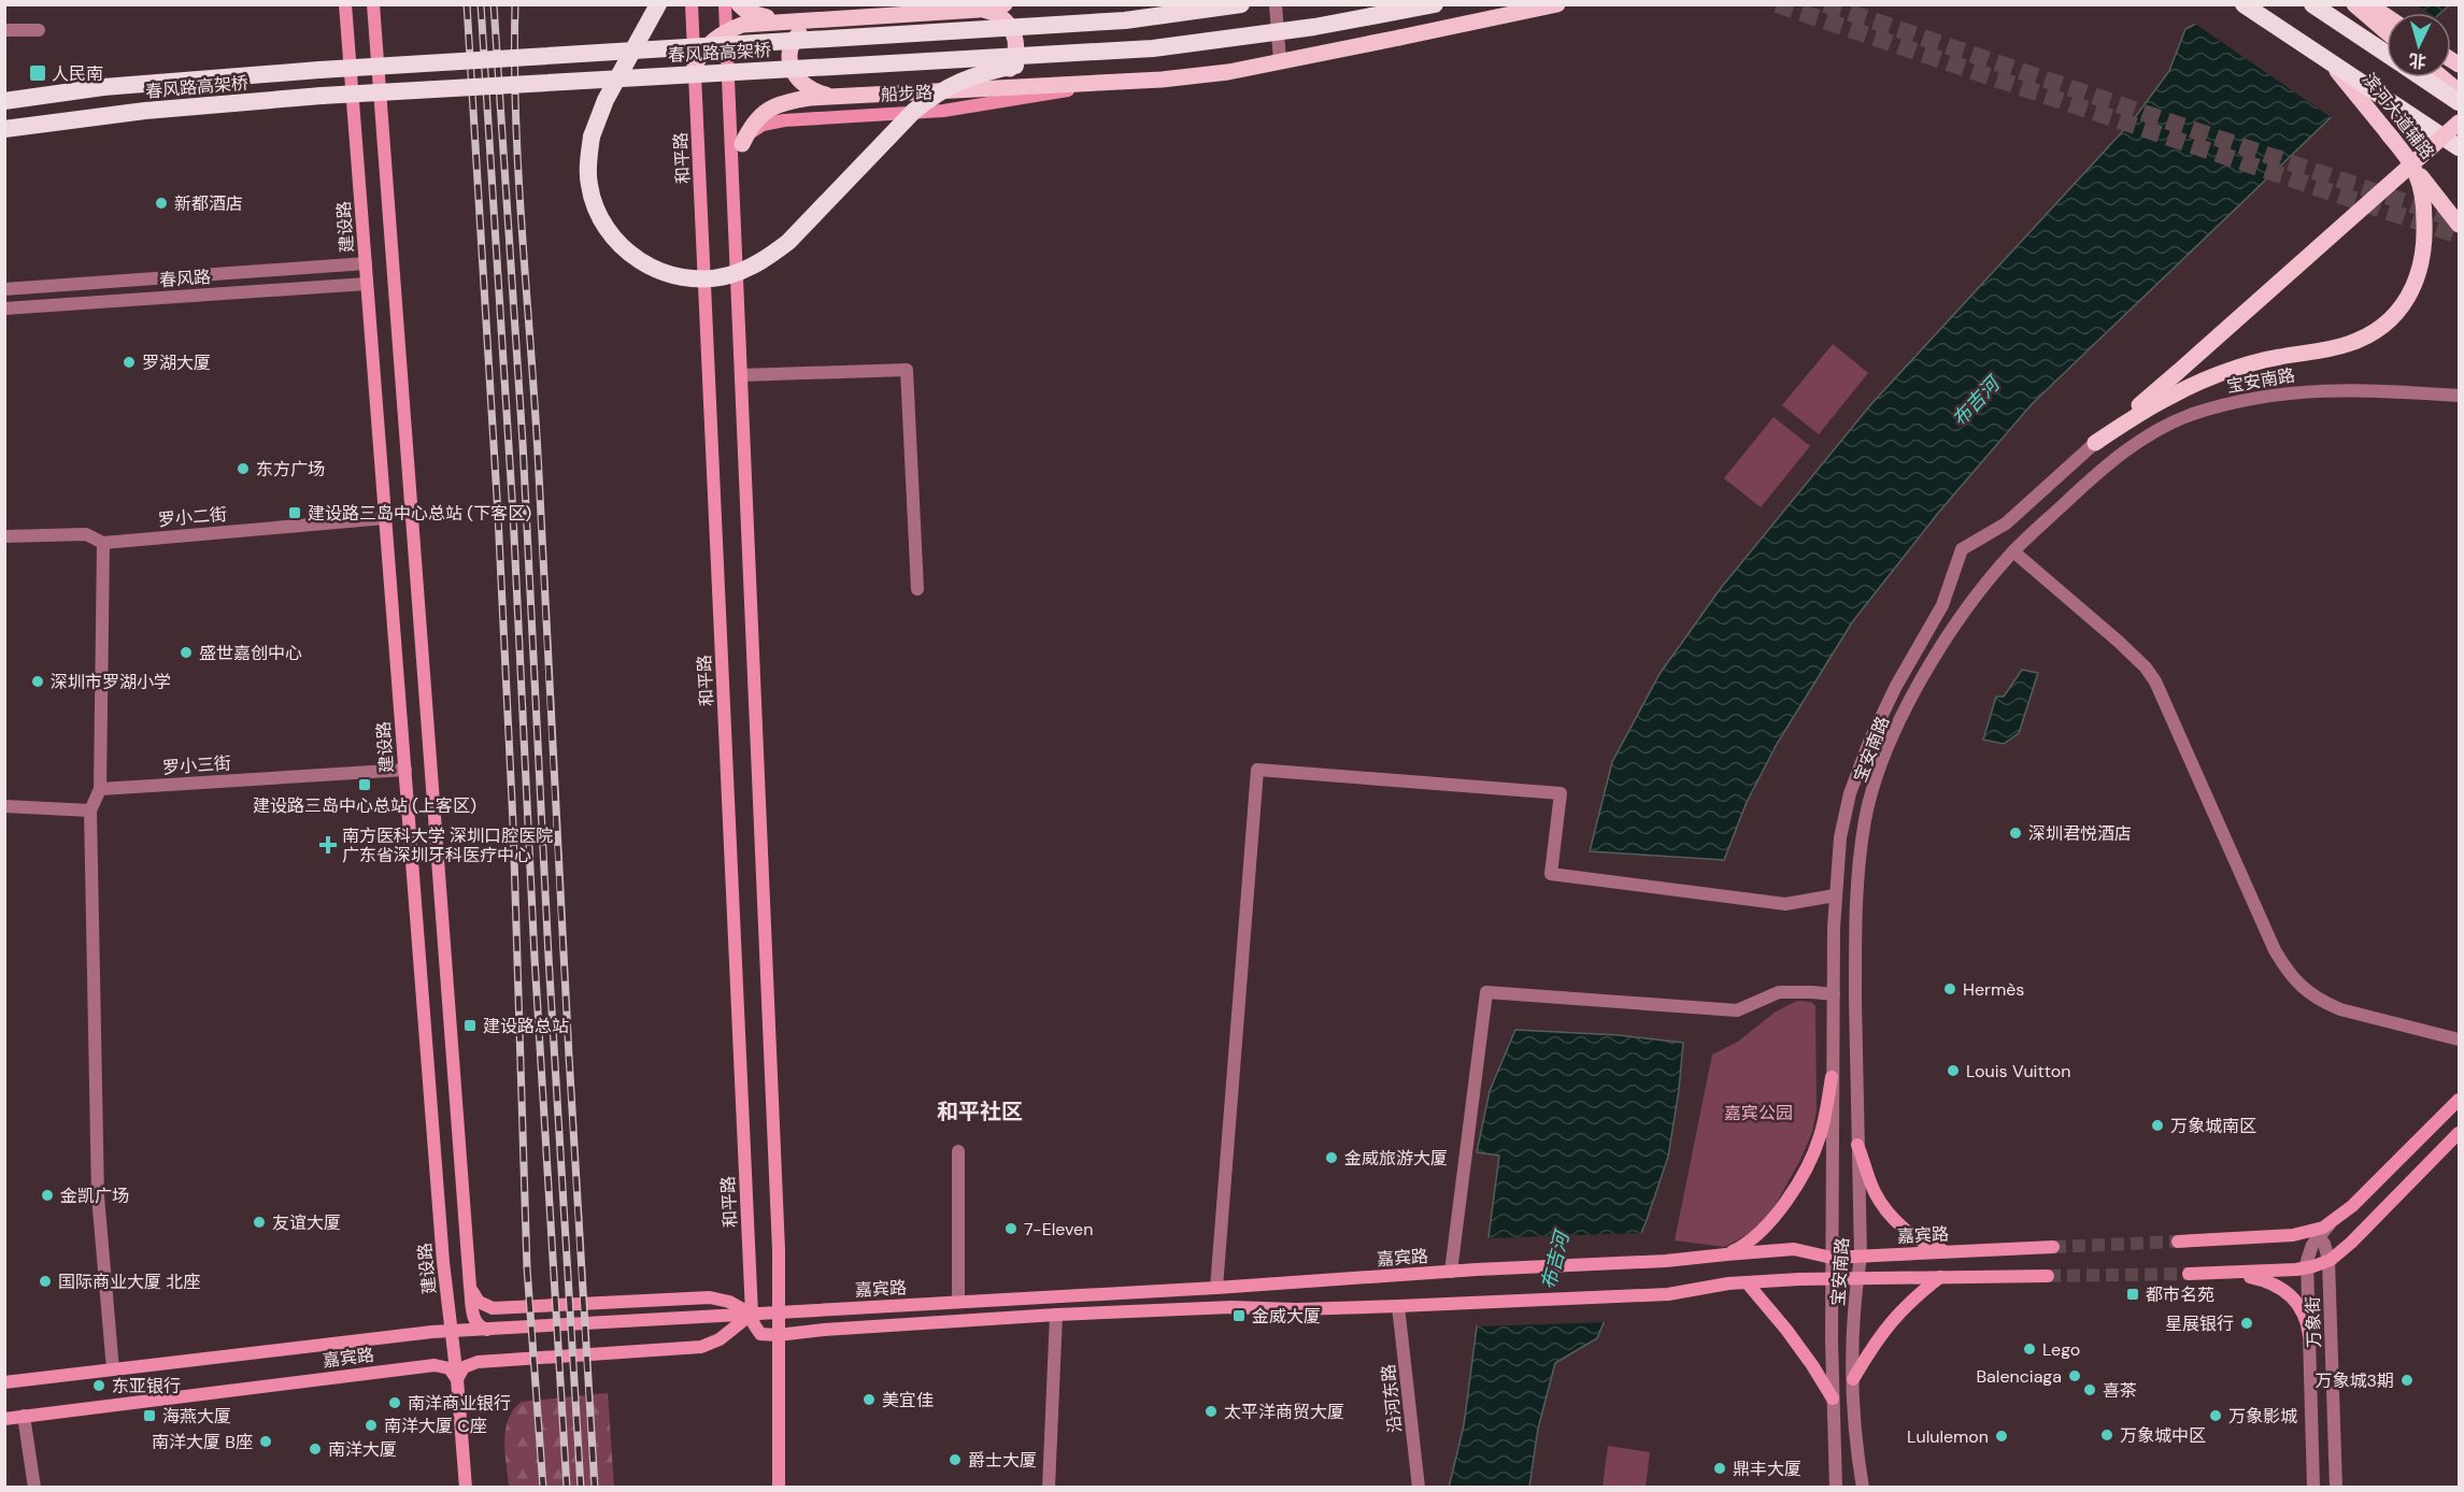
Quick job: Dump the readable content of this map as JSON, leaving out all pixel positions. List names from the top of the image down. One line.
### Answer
{"streets":{"highway":["春风路高架桥"],"main road":["船步路","滨河大道辅路","和平路","建设路","嘉宾路"],"street":["春风路","宝安南路","罗小二街","罗小三街","万象街","沿河东路"]},"crossings":[["和平路","嘉宾路"],["建设路","春风路"],["建设路","罗小二街"],["建设路","罗小三街"],["建设路","嘉宾路"],["宝安南路","嘉宾路"],["嘉宾路","沿河东路"]],"districts":["和平社区"],"water":["布吉河"],"parks":["嘉宾公园"],"places":{"transit":["人民南","建设路三岛中心总站 (下客区)","建设路三岛中心总站 (上客区)","建设路总站","都市名苑","金威大厦","海燕大厦"],"other":["新都酒店","罗湖大厦","东方广场","盛世嘉创中心","深圳市罗湖小学","深圳君悦酒店","Hermès","Louis Vuitton","万象城南区","金威旅游大厦","金凯广场","友谊大厦","7-Eleven","国际商业大厦 北座","星展银行","Lego","Balenciaga","万象城3期","东亚银行","喜茶","美宜佳","南洋商业银行","太平洋商贸大厦","万象影城","南洋大厦 C座","万象城中区","Lululemon","南洋大厦 B座","南洋大厦","爵士大厦","鼎丰大厦"],"health":["南方医科大学 深圳口腔医院 广东省深圳牙科医疗中心"]},"north":"bottom"}
